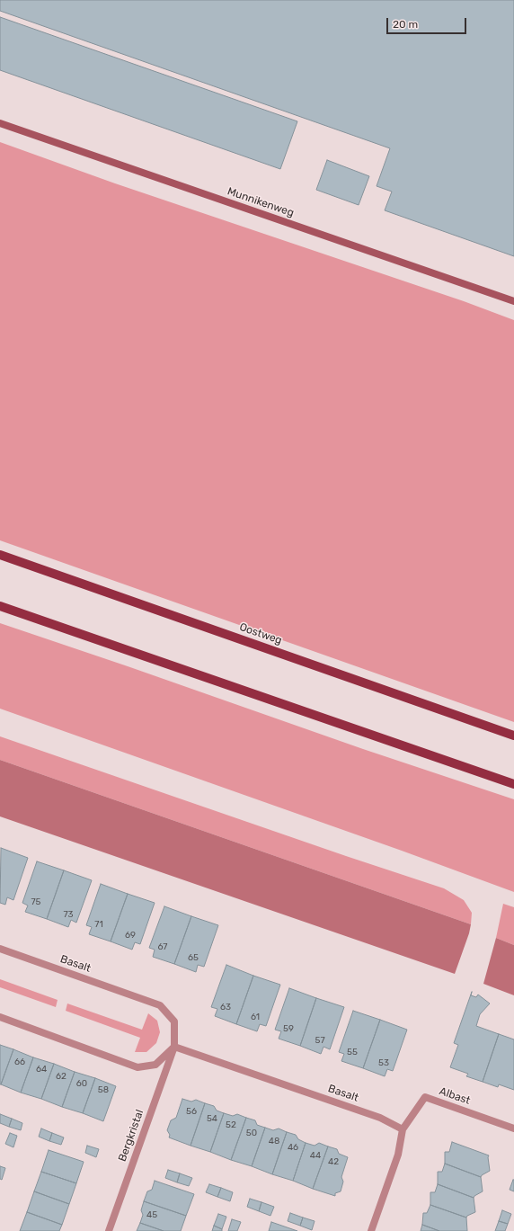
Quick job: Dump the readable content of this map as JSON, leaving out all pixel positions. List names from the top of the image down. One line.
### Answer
{"streets":{"main road":["Oostweg"],"street":["Munnikenweg","Basalt","Albast","Bergkristal"]},"crossings":[["Basalt","Albast"],["Basalt","Bergkristal"]],"house_numbers":["75","73","71","69","67","65","63","61","59","57","55","66","53","64","62","60","58","56","54","52","50","48","46","44","42","45"],"scale_bar":"20 m"}
